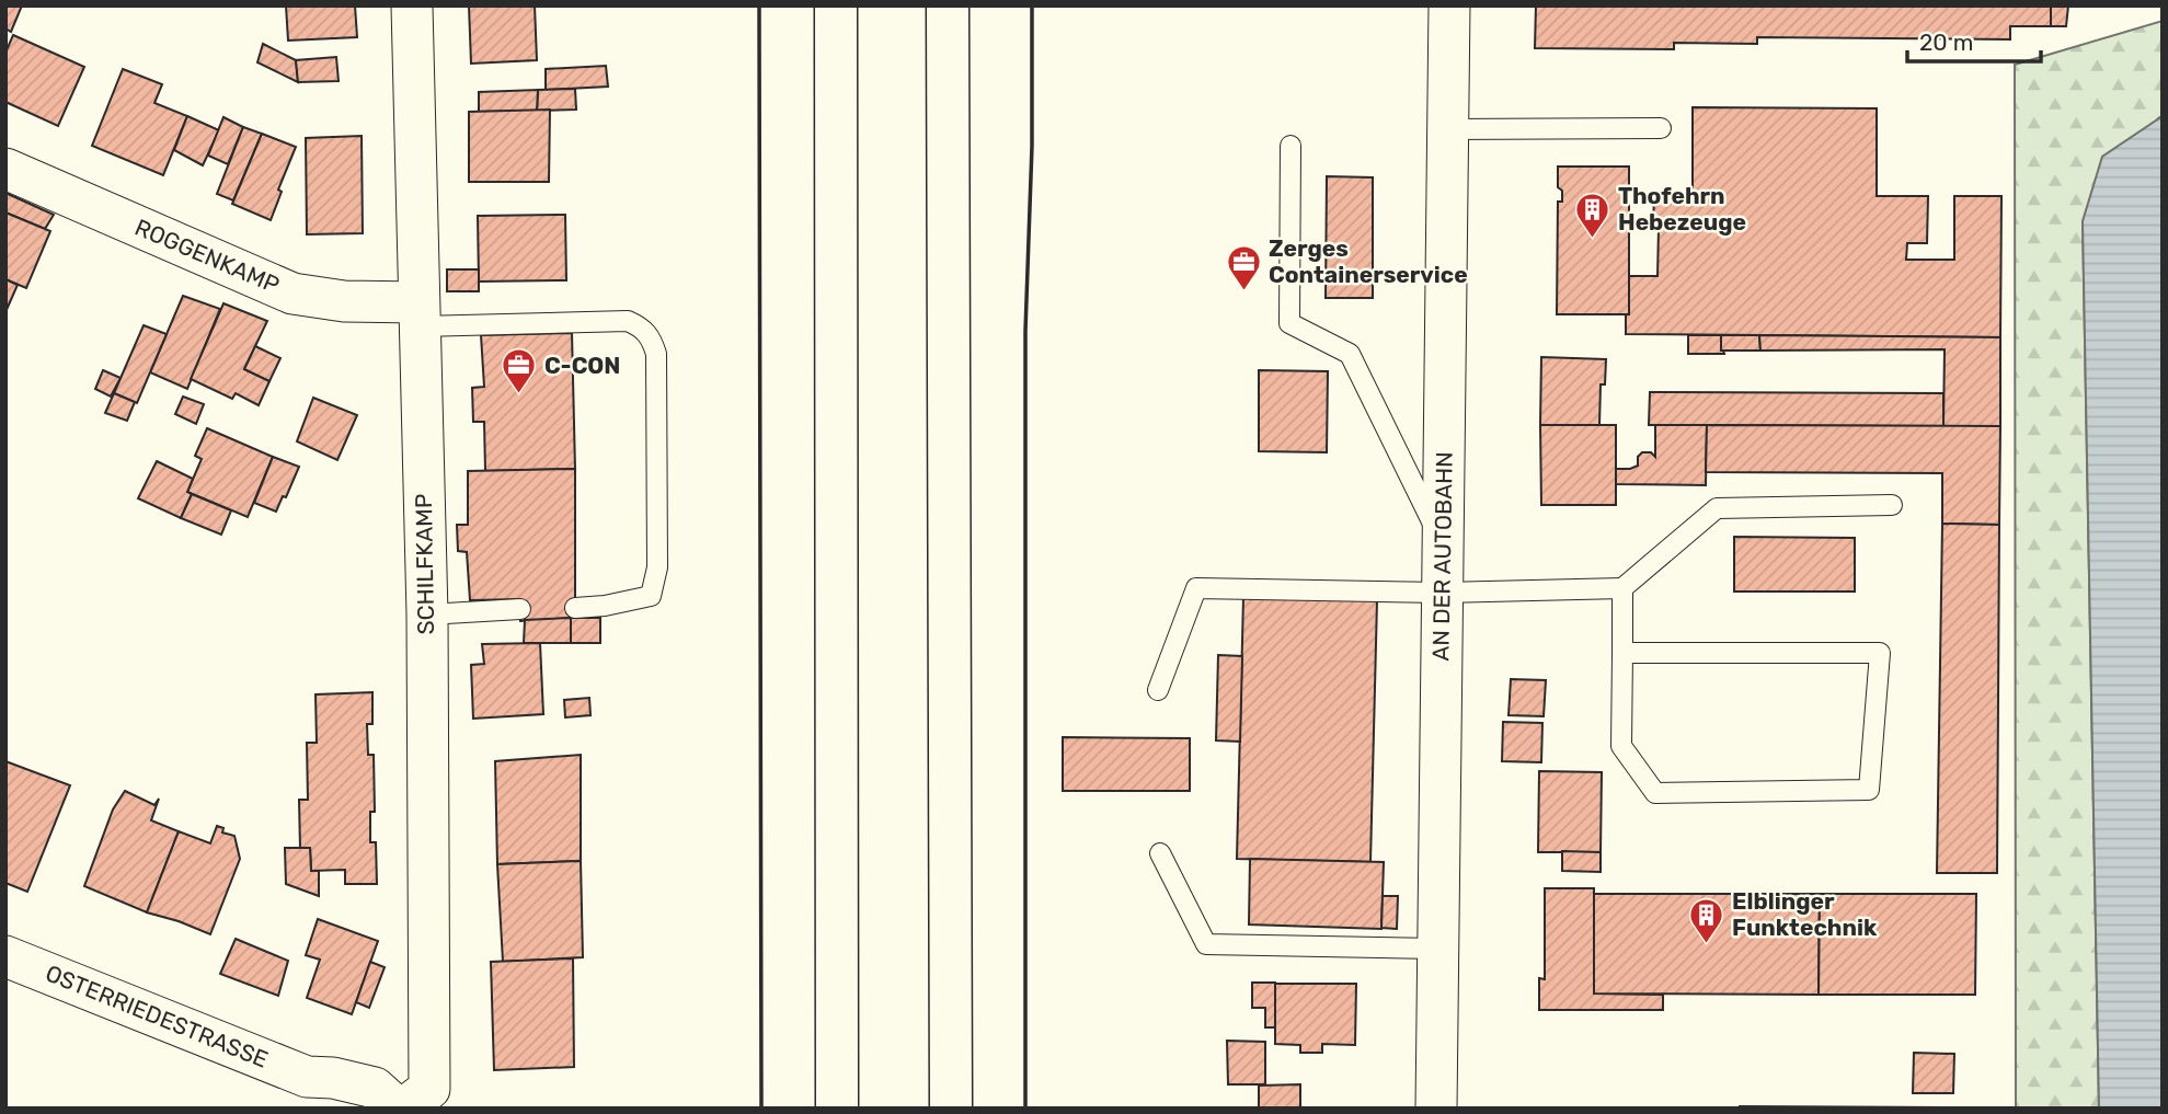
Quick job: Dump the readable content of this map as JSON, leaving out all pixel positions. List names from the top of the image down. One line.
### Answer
{"streets":{"street":["ROGGENKAMP","AN DER AUTOBAHN","SCHILFKAMP","OSTERRIEDESTRASSE"]},"crossings":[["ROGGENKAMP","SCHILFKAMP"]],"places":{"building":["Thofehrn Hebezeuge","Elblinger Funktechnik"],"office":["Zerges Containerservice","C-CON"]},"scale_bar":"20 m"}
